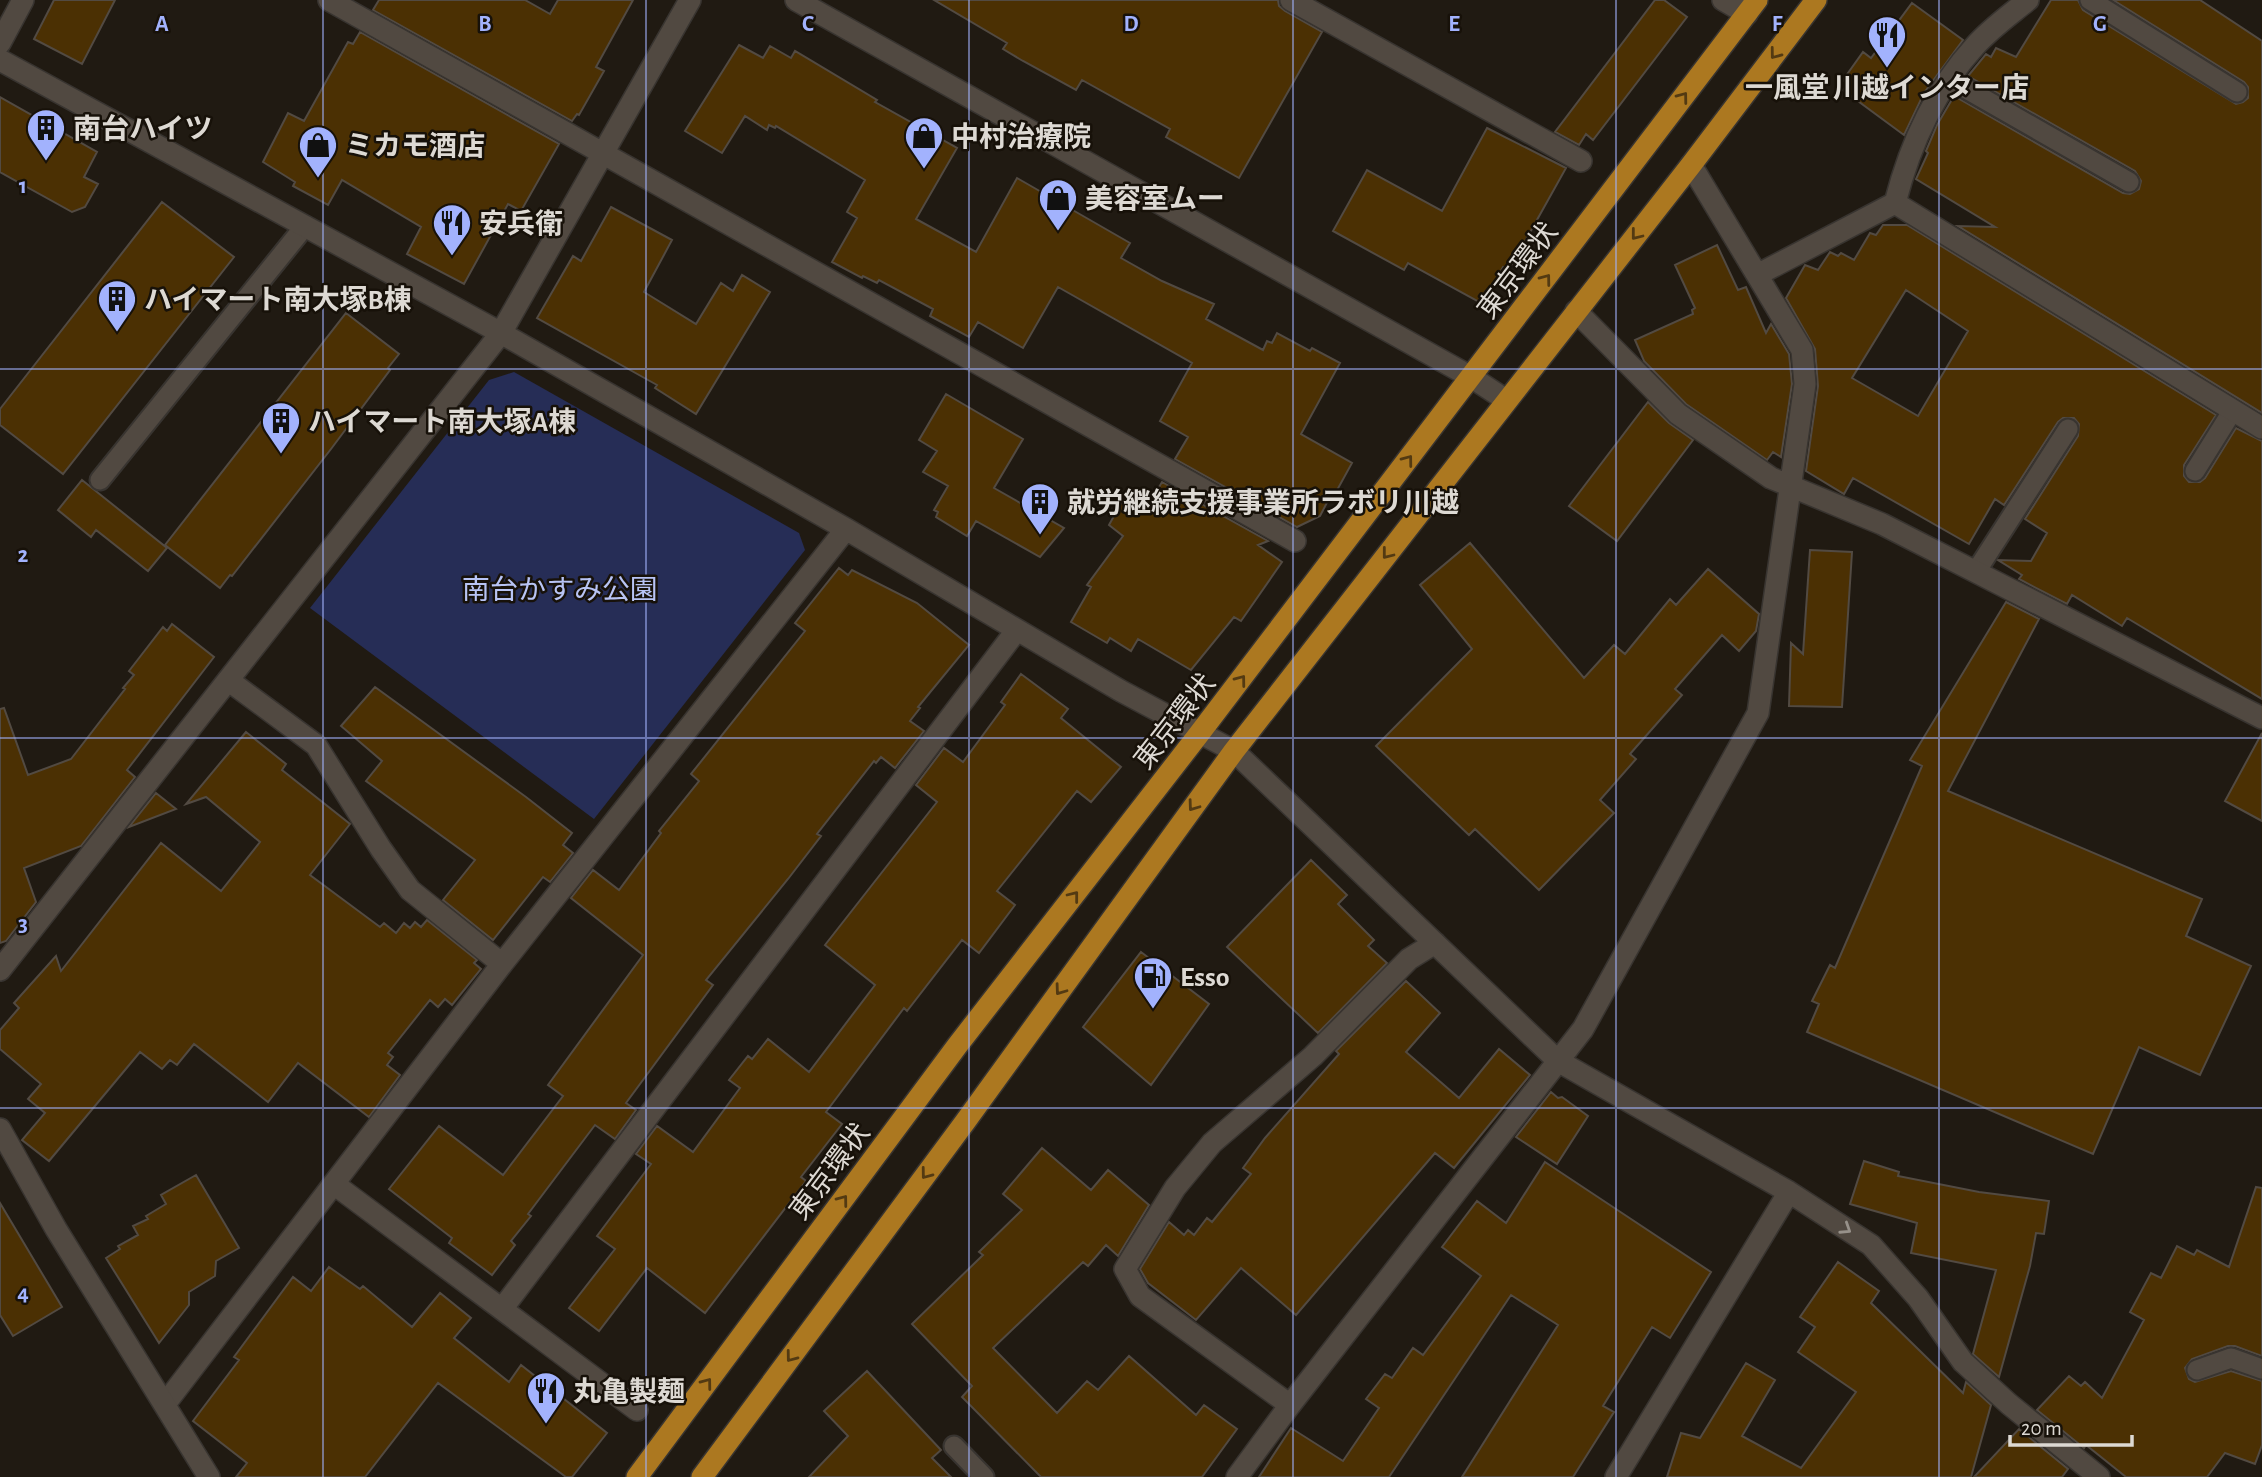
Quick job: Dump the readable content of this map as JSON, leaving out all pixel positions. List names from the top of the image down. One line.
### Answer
{"streets":{"highway":["東京環状"]},"parks":["南台かすみ公園"],"places":{"restaurant":["一風堂 川越インター店","安兵衛","丸亀製麺"],"building":["南台ハイツ","ハイマート南大塚B棟","ハイマート南大塚A棟","就労継続支援事業所ラボリ川越"],"shop":["中村治療院","ミカモ酒店","美容室ムー"],"fuel station":["Esso"]},"scale_bar":"20 m","grid":{"columns":["A","B","C","D","E","F","G"],"rows":["1","2","3","4"]}}
